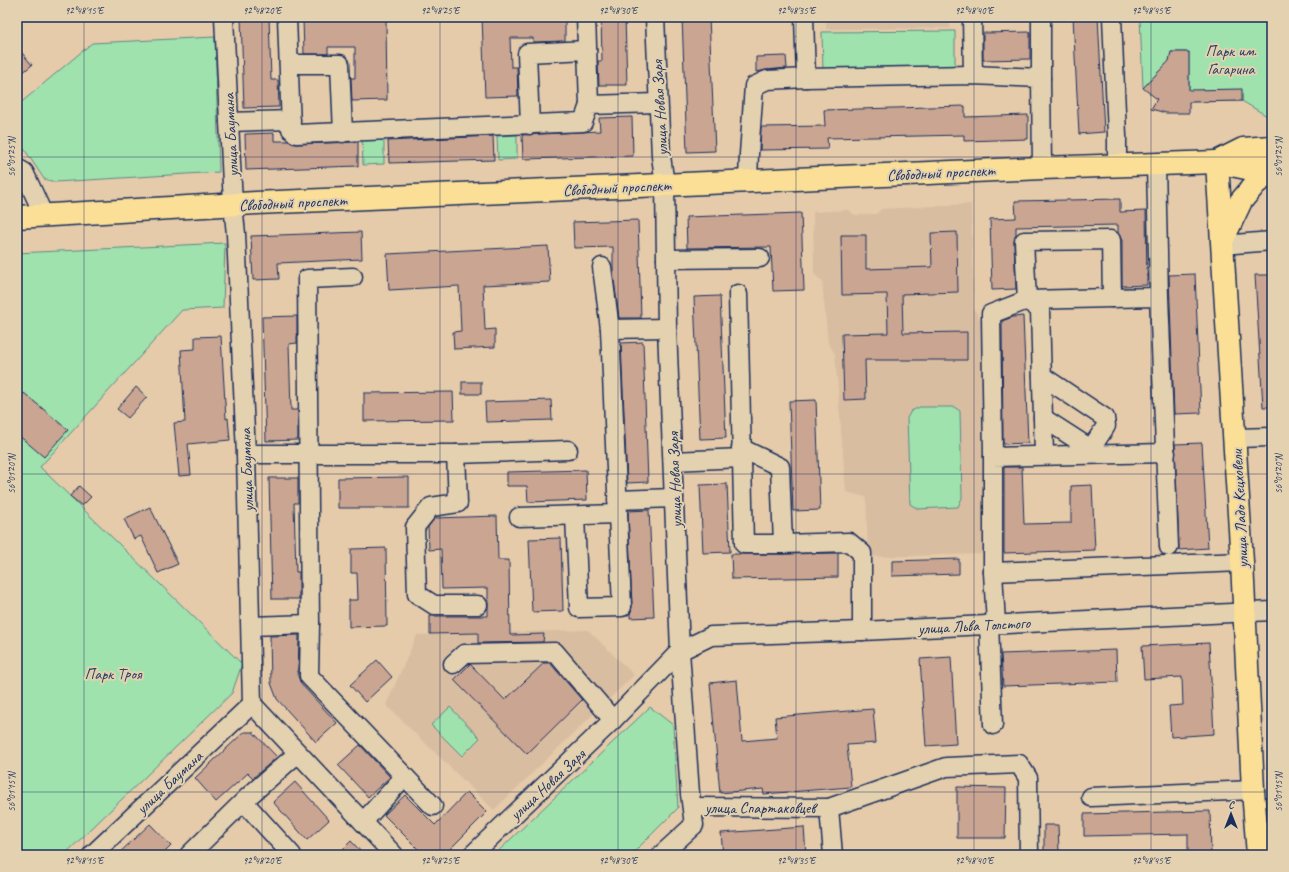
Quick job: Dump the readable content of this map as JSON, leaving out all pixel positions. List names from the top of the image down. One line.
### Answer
{"streets":{"main road":["Свободный проспект","улица Ладо Кецховели"],"street":["улица Новая Заря","улица Баумана","улица Льва Толстого","улица Спартаковцев"]},"crossings":[["улица Новая Заря","Свободный проспект"],["улица Новая Заря","улица Льва Толстого"],["улица Баумана","Свободный проспект"],["Свободный проспект","улица Ладо Кецховели"],["улица Ладо Кецховели","улица Льва Толстого"]],"parks":["Парк им. Гагарина","Парк Троя"],"north":"top","coordinates":["92°48'15\"E","92°48'20\"E","92°48'25\"E","92°48'30\"E","92°48'35\"E","92°48'40\"E","92°48'45\"E","56°01'25\"N","56°01'20\"N","56°01'15\"N"]}
